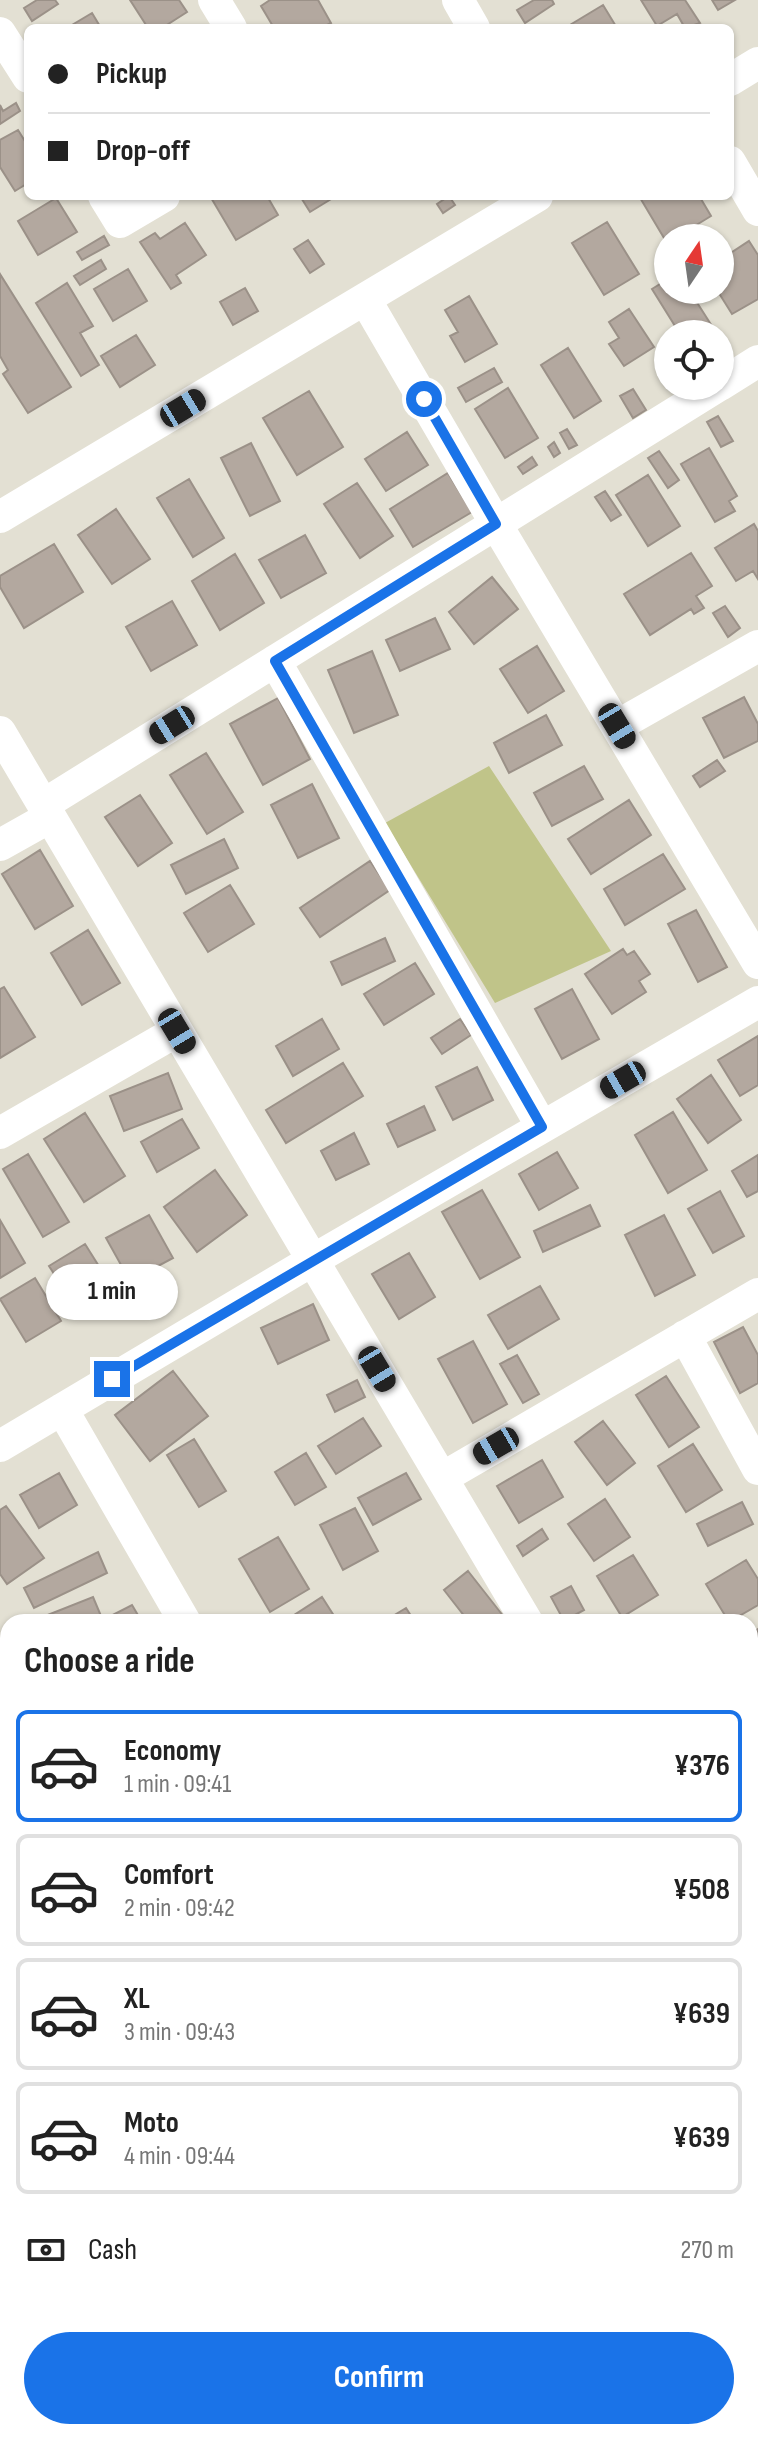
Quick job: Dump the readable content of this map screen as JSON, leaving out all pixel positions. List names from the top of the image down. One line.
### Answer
{"north":"top","page":{"banner":["Pickup","Drop-off"],"bubble":"1 min","heading":"Choose a ride","list":[{"name":"Economy","note":"1 min · 09:41","value":"¥376"},{"name":"Comfort","note":"2 min · 09:42","value":"¥508"},{"name":"XL","note":"3 min · 09:43","value":"¥639"},{"name":"Moto","note":"4 min · 09:44","value":"¥639"}],"pay":["Cash","270 m"],"buttons":"Confirm"}}
